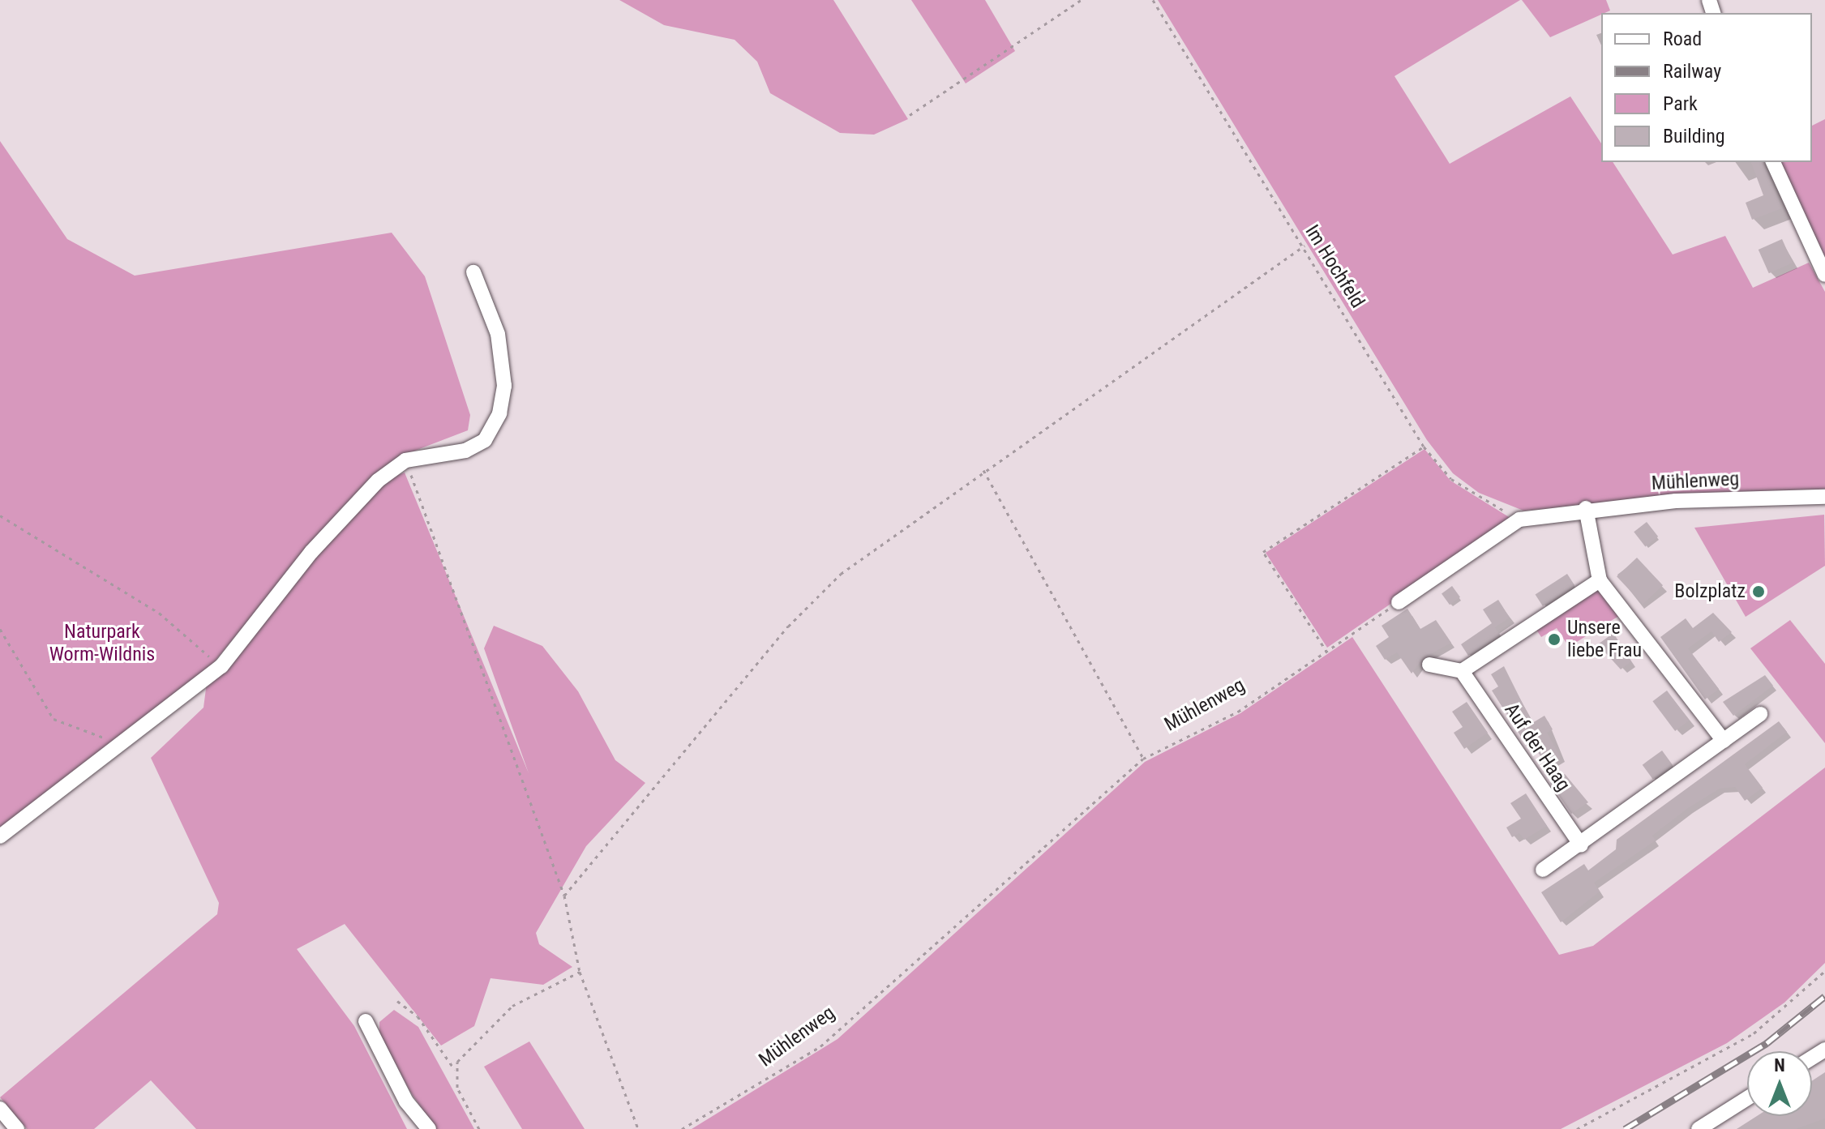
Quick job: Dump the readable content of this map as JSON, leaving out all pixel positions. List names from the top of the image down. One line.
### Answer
{"streets":{"street":["Mühlenweg","Auf der Haag"],"path":["Im Hochfeld"]},"crossings":[["Im Hochfeld","Mühlenweg"]],"parks":["Naturpark Worm-Wildnis"],"places":["Bolzplatz","Unsere liebe Frau"],"legend":["Road","Railway","Park","Building"],"north":"top"}
